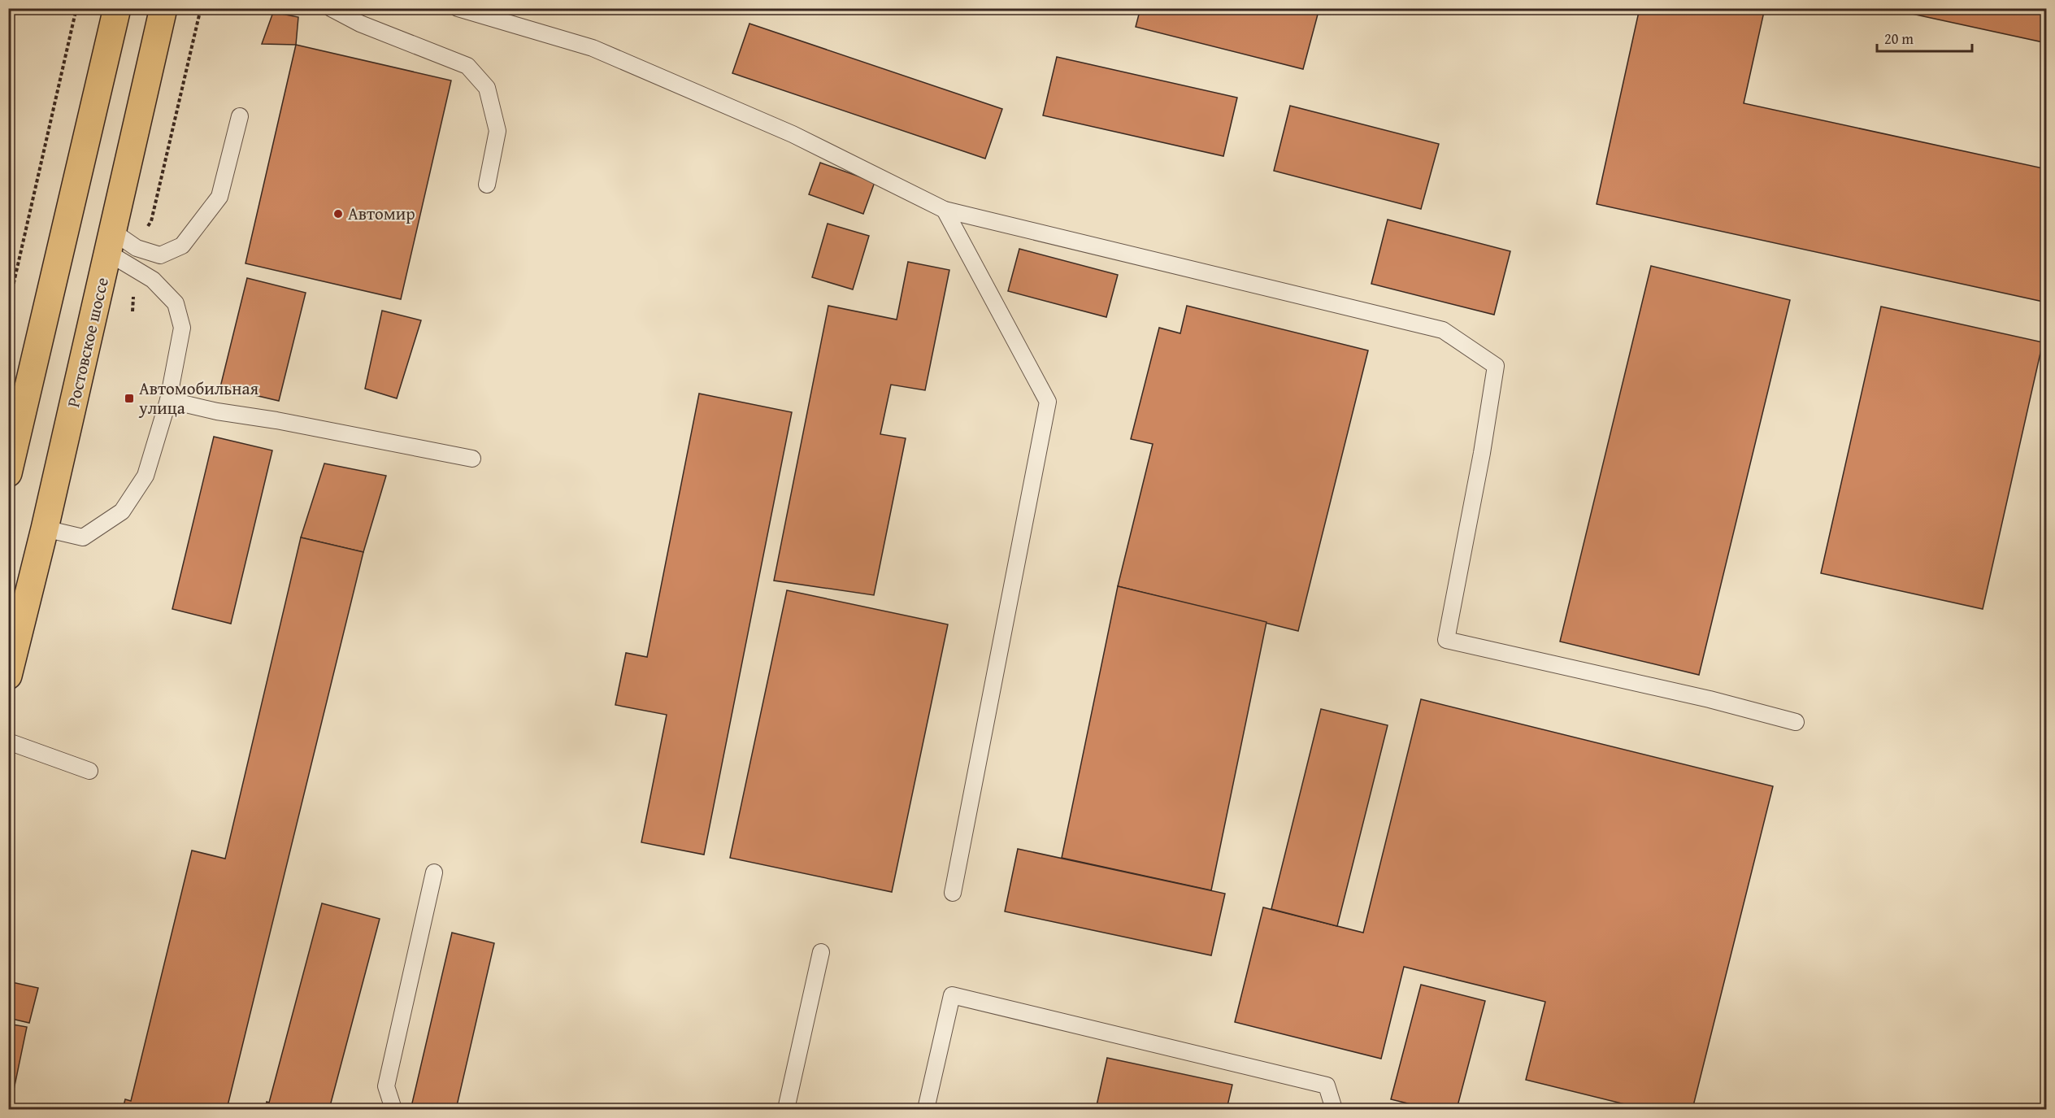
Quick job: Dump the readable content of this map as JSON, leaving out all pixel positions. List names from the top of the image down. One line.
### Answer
{"streets":{"main road":["Ростовское шоссе"]},"places":{"other":["Автомир"],"transit":["Автомобильная улица"]},"scale_bar":"20 m"}
